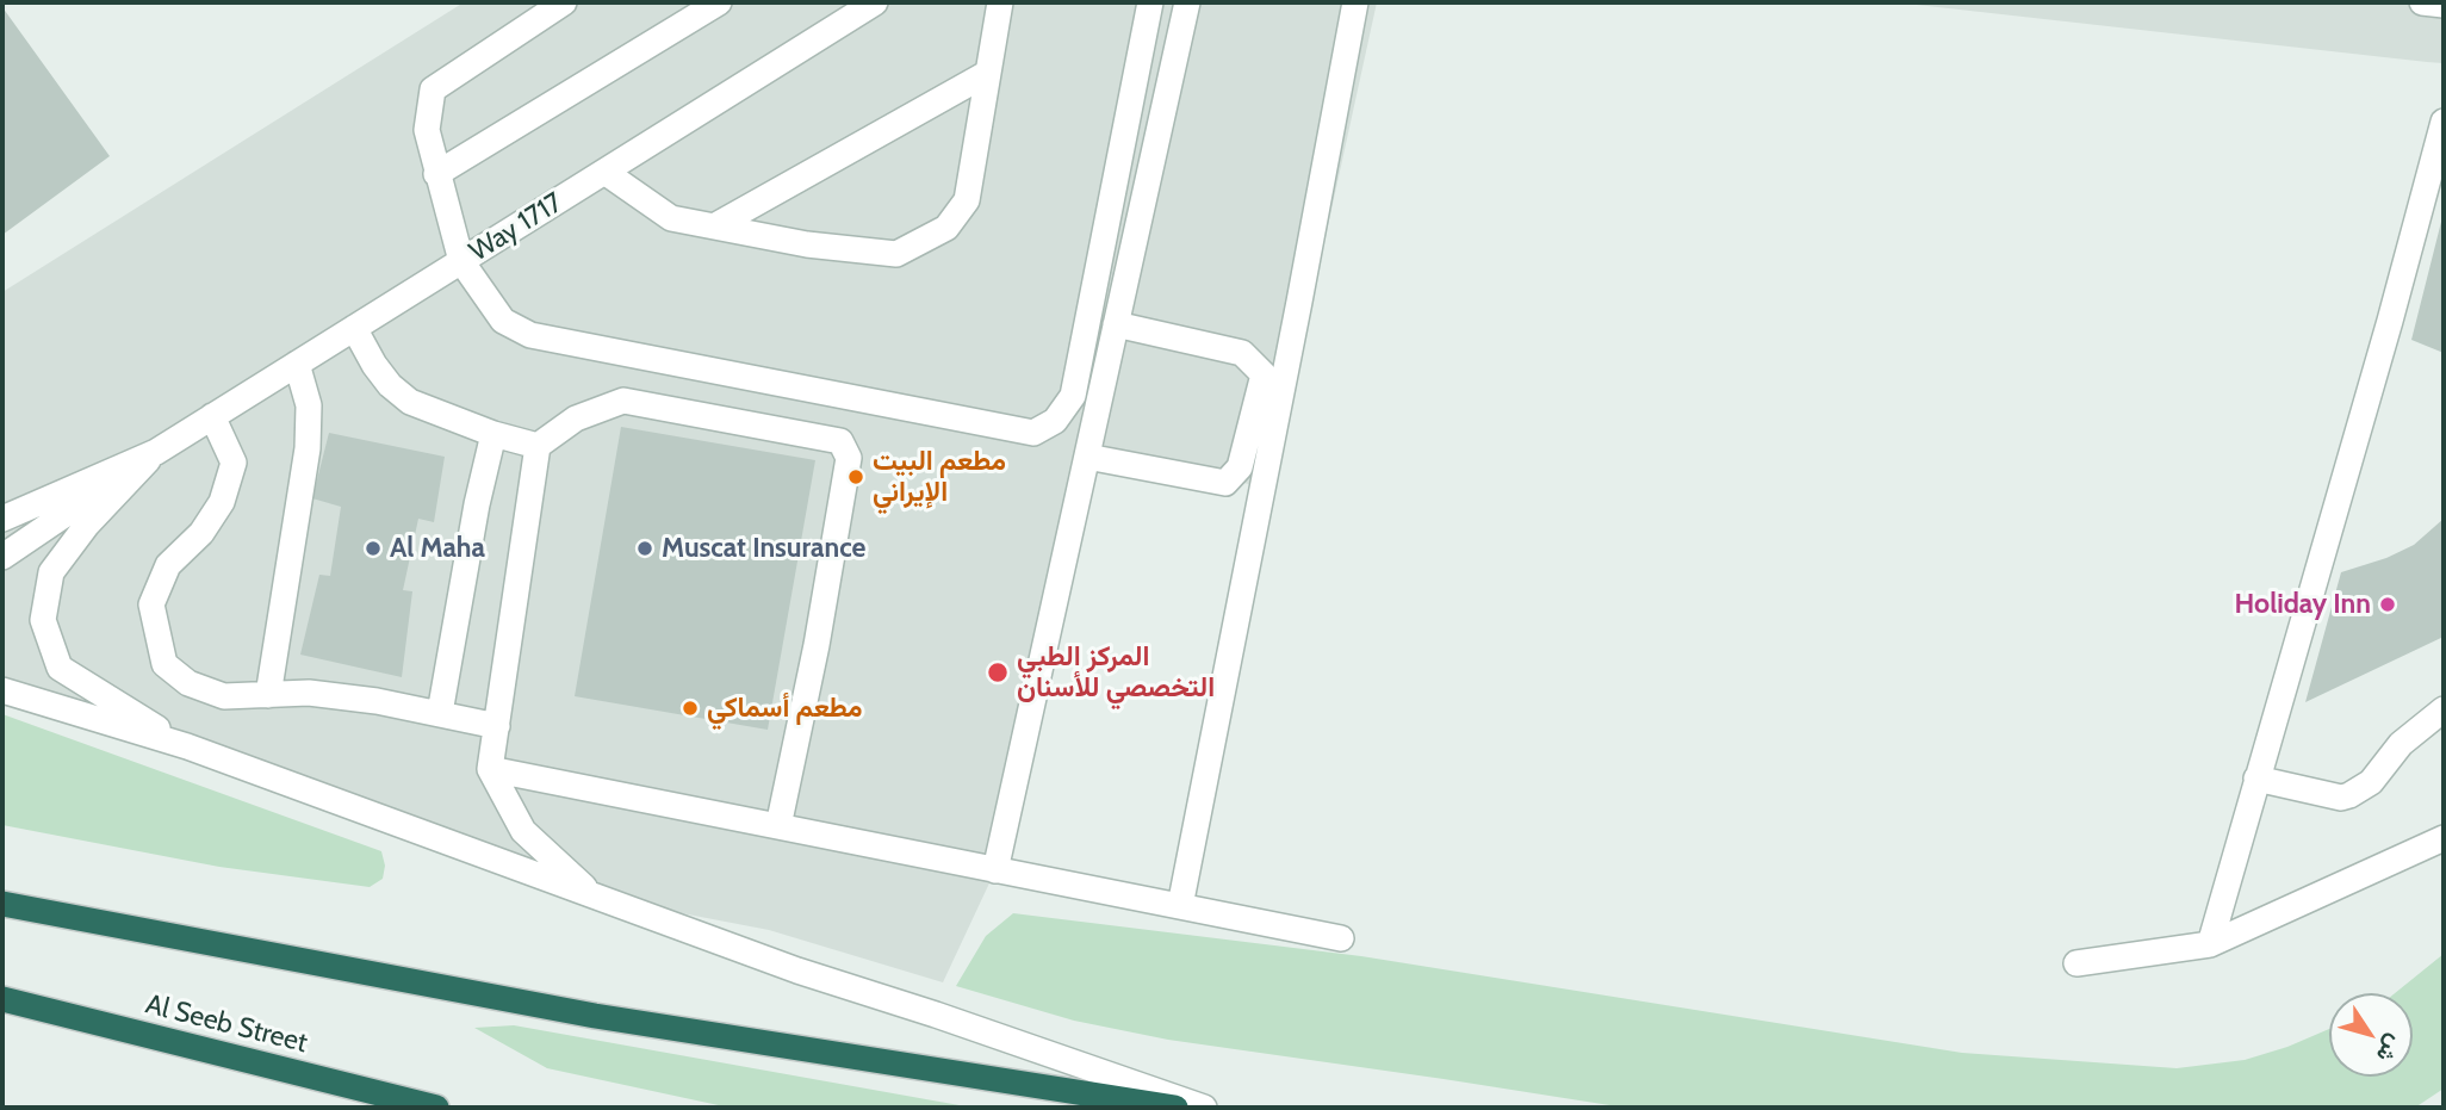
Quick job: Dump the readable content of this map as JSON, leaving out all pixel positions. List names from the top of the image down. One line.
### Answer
{"streets":{"highway":["Al Seeb Street"],"street":["Way 1717"]},"places":["مطعم البيت الإيراني","Al Maha","Muscat Insurance","Holiday Inn","المركز الطبي التخصصي للأسنان","مطعم أسماكي"],"north":"bottom right"}
